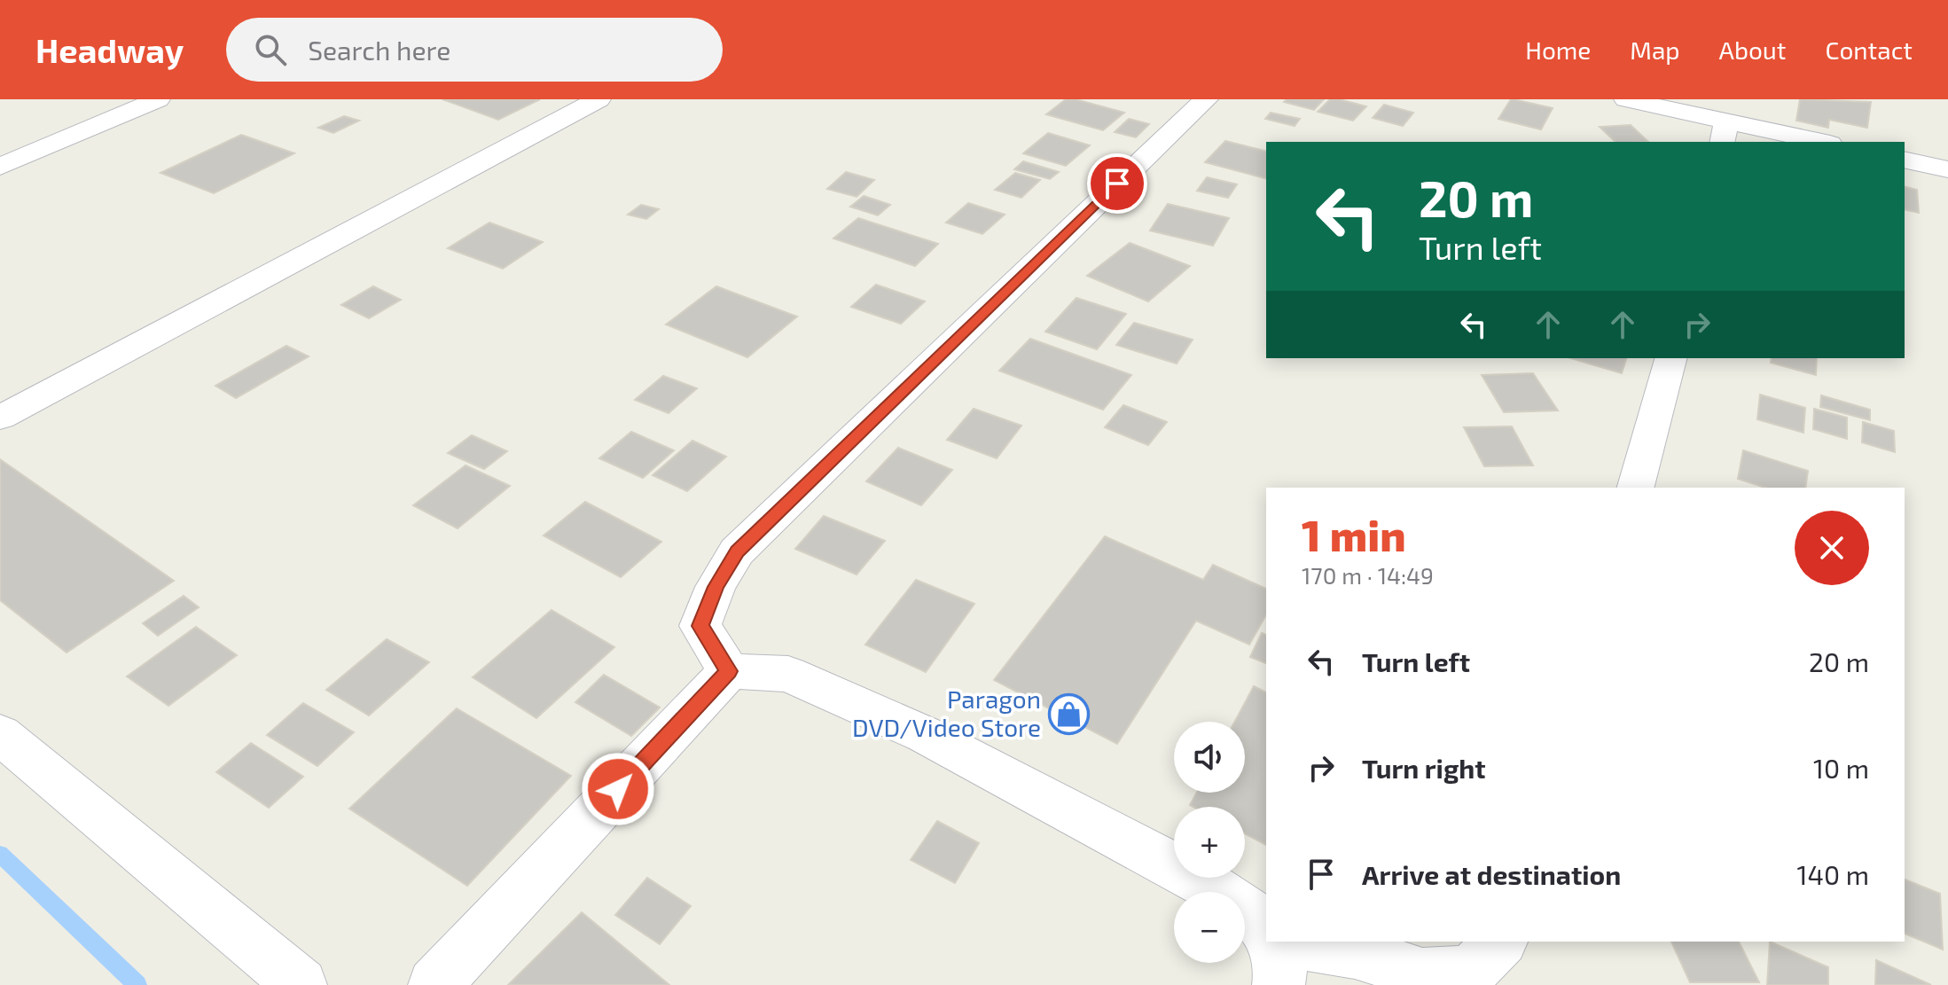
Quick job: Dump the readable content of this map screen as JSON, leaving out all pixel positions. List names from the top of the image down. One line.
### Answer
{"places":{"shop":["Paragon DVD/Video Store"]},"page":{"header":"Headway","search":"Search here","nav":["Home","Map","About","Contact"],"turn":["20 m","Turn left"],"heading":["1 min","170 m · 14:49"],"list":[{"name":"Turn left","value":"20 m"},{"name":"Turn right","value":"10 m"},{"name":"Arrive at destination","value":"140 m"}],"map_buttons":["+","−"]}}
